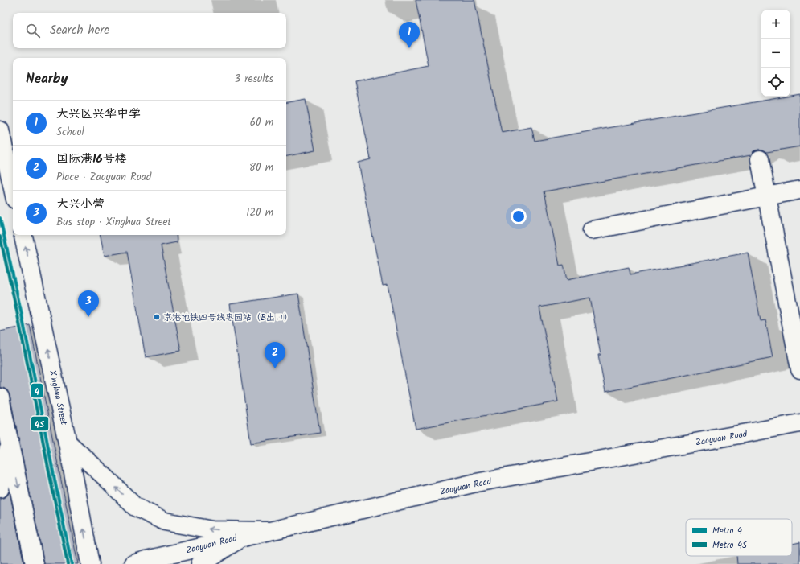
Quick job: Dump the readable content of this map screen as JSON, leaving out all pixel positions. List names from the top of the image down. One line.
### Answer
{"streets":{"street":["Xinghua Street","Zaoyuan Road"]},"places":["京港地铁四号线枣园站（B出口）"],"lines":["metro line 4","metro line 4S"],"legend":["Metro 4","Metro 4S"],"page":{"map_buttons":["+","−"],"search":"Search here","pins":["1","3","2"],"heading":["Nearby","3 results"],"list":[{"mark":"1","name":"大兴区兴华中学","note":"School","value":"60 m"},{"mark":"2","name":"国际港16号楼","note":"Place · Zaoyuan Road","value":"80 m"},{"mark":"3","name":"大兴小营","note":"Bus stop · Xinghua Street","value":"120 m"}]}}
